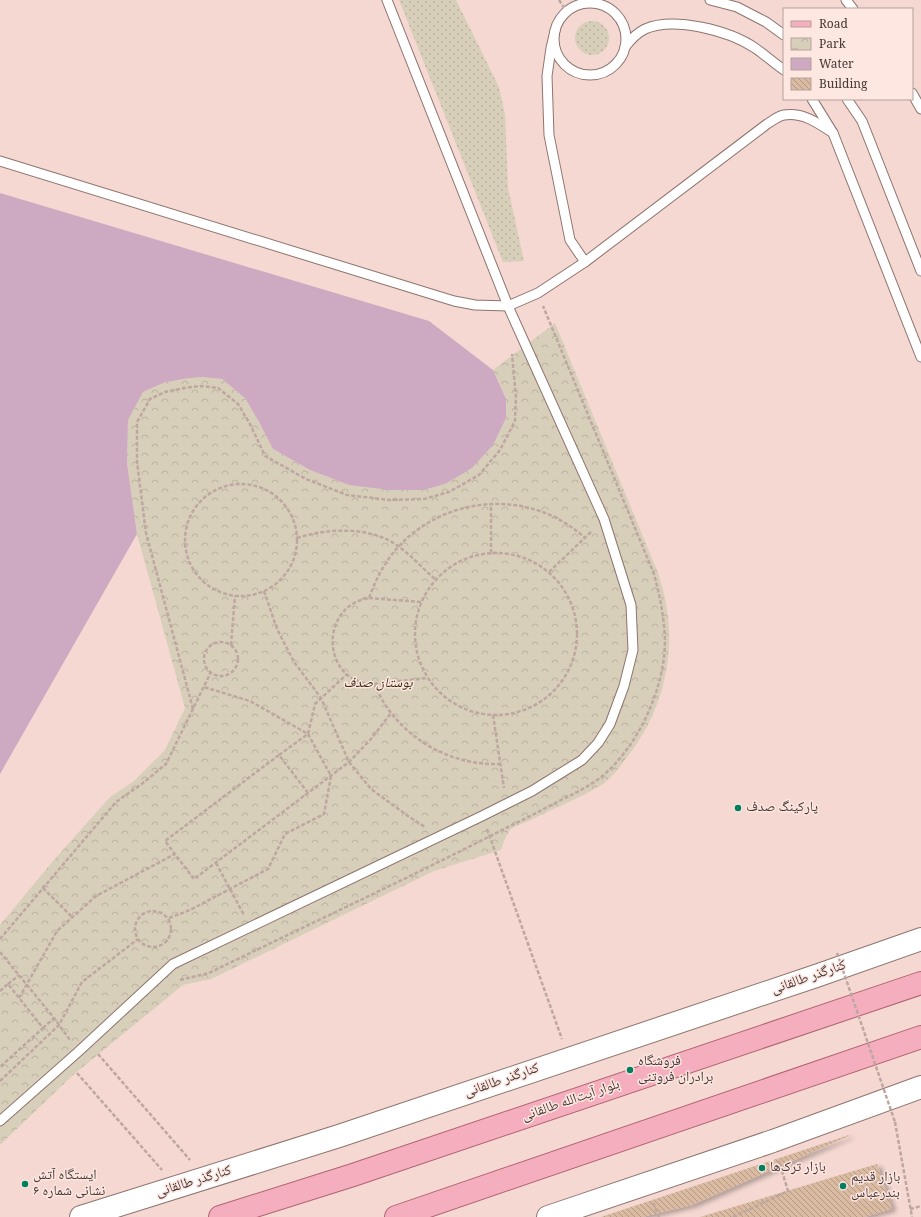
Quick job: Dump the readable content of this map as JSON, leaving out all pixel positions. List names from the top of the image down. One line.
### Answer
{"streets":{"main road":["بلوار آیت‌الله طالقانی"],"street":["کنارگذر طالقانی"]},"parks":["بوستان صدف"],"places":["پارکینگ صدف","فروشگاه برادران فروتنی","بازار ترک‌ها","ایستگاه آتش نشانی شماره ۶","بازار قدیم بندرعباس"],"legend":["Road","Park","Water","Building"]}
